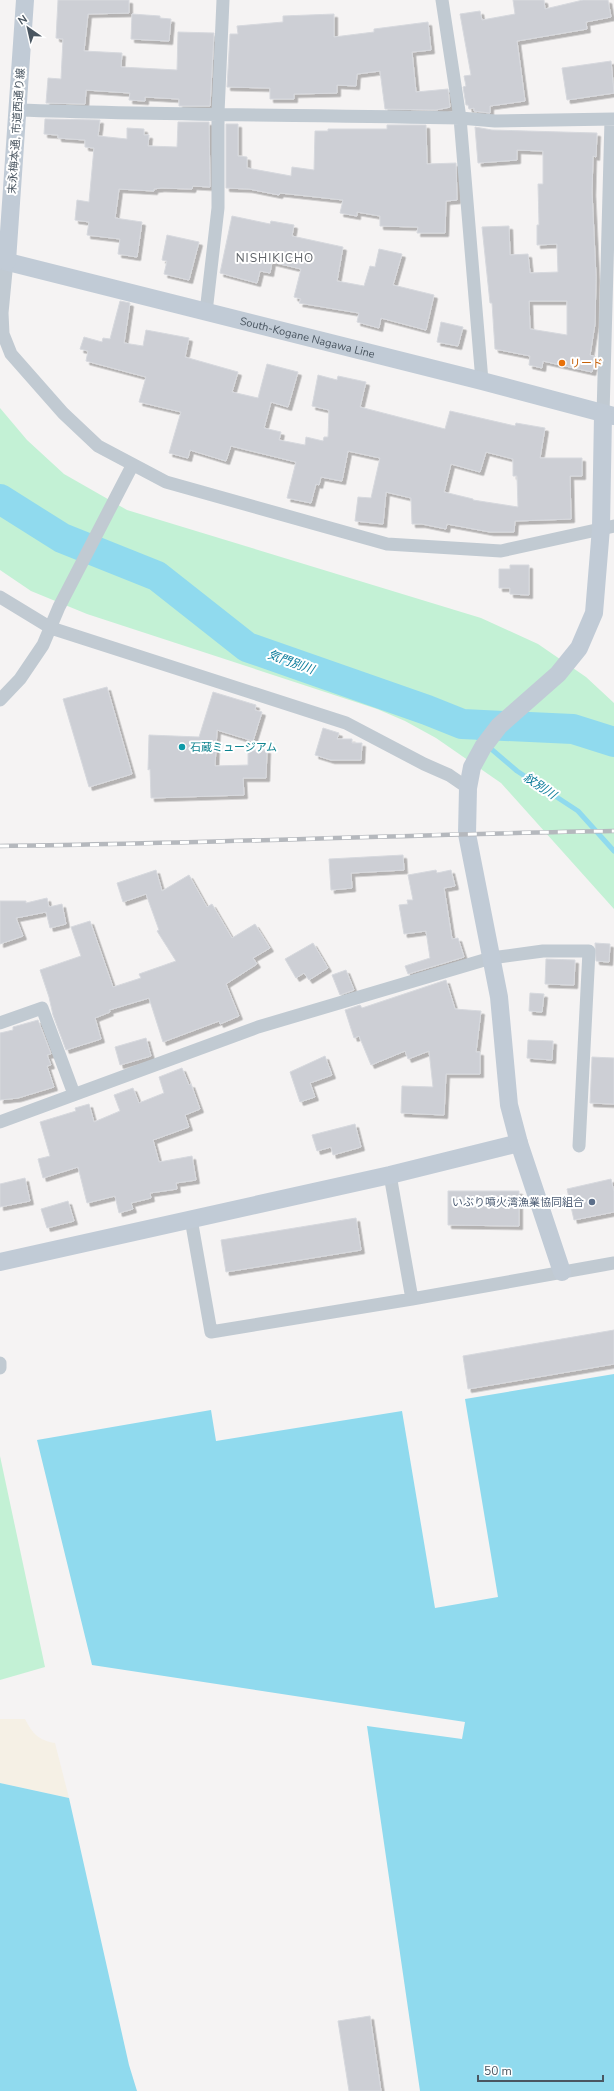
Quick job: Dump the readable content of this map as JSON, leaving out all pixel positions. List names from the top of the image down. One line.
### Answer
{"streets":{"street":["末永梅本通, 市道西通り線","South-Kogane Nagawa Line"]},"crossings":[["末永梅本通, 市道西通り線","South-Kogane Nagawa Line"]],"districts":["NISHIKICHO"],"water":["気門別川","紋別川"],"places":["リード","石蔵ミュージアム","いぶり噴火湾漁業協同組合"],"scale_bar":"50 m","north":"top left"}
